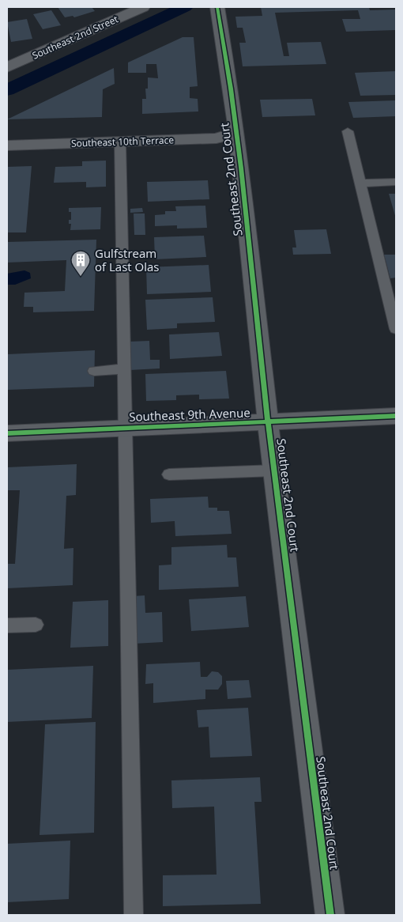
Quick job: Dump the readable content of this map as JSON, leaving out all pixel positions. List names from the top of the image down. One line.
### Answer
{"streets":{"street":["Southeast 2nd Street","Southeast 10th Terrace","Southeast 2nd Court","Southeast 9th Avenue"]},"crossings":[["Southeast 10th Terrace","Southeast 2nd Court"],["Southeast 2nd Court","Southeast 9th Avenue"]],"places":{"building":["Gulfstream of Last Olas"]}}
